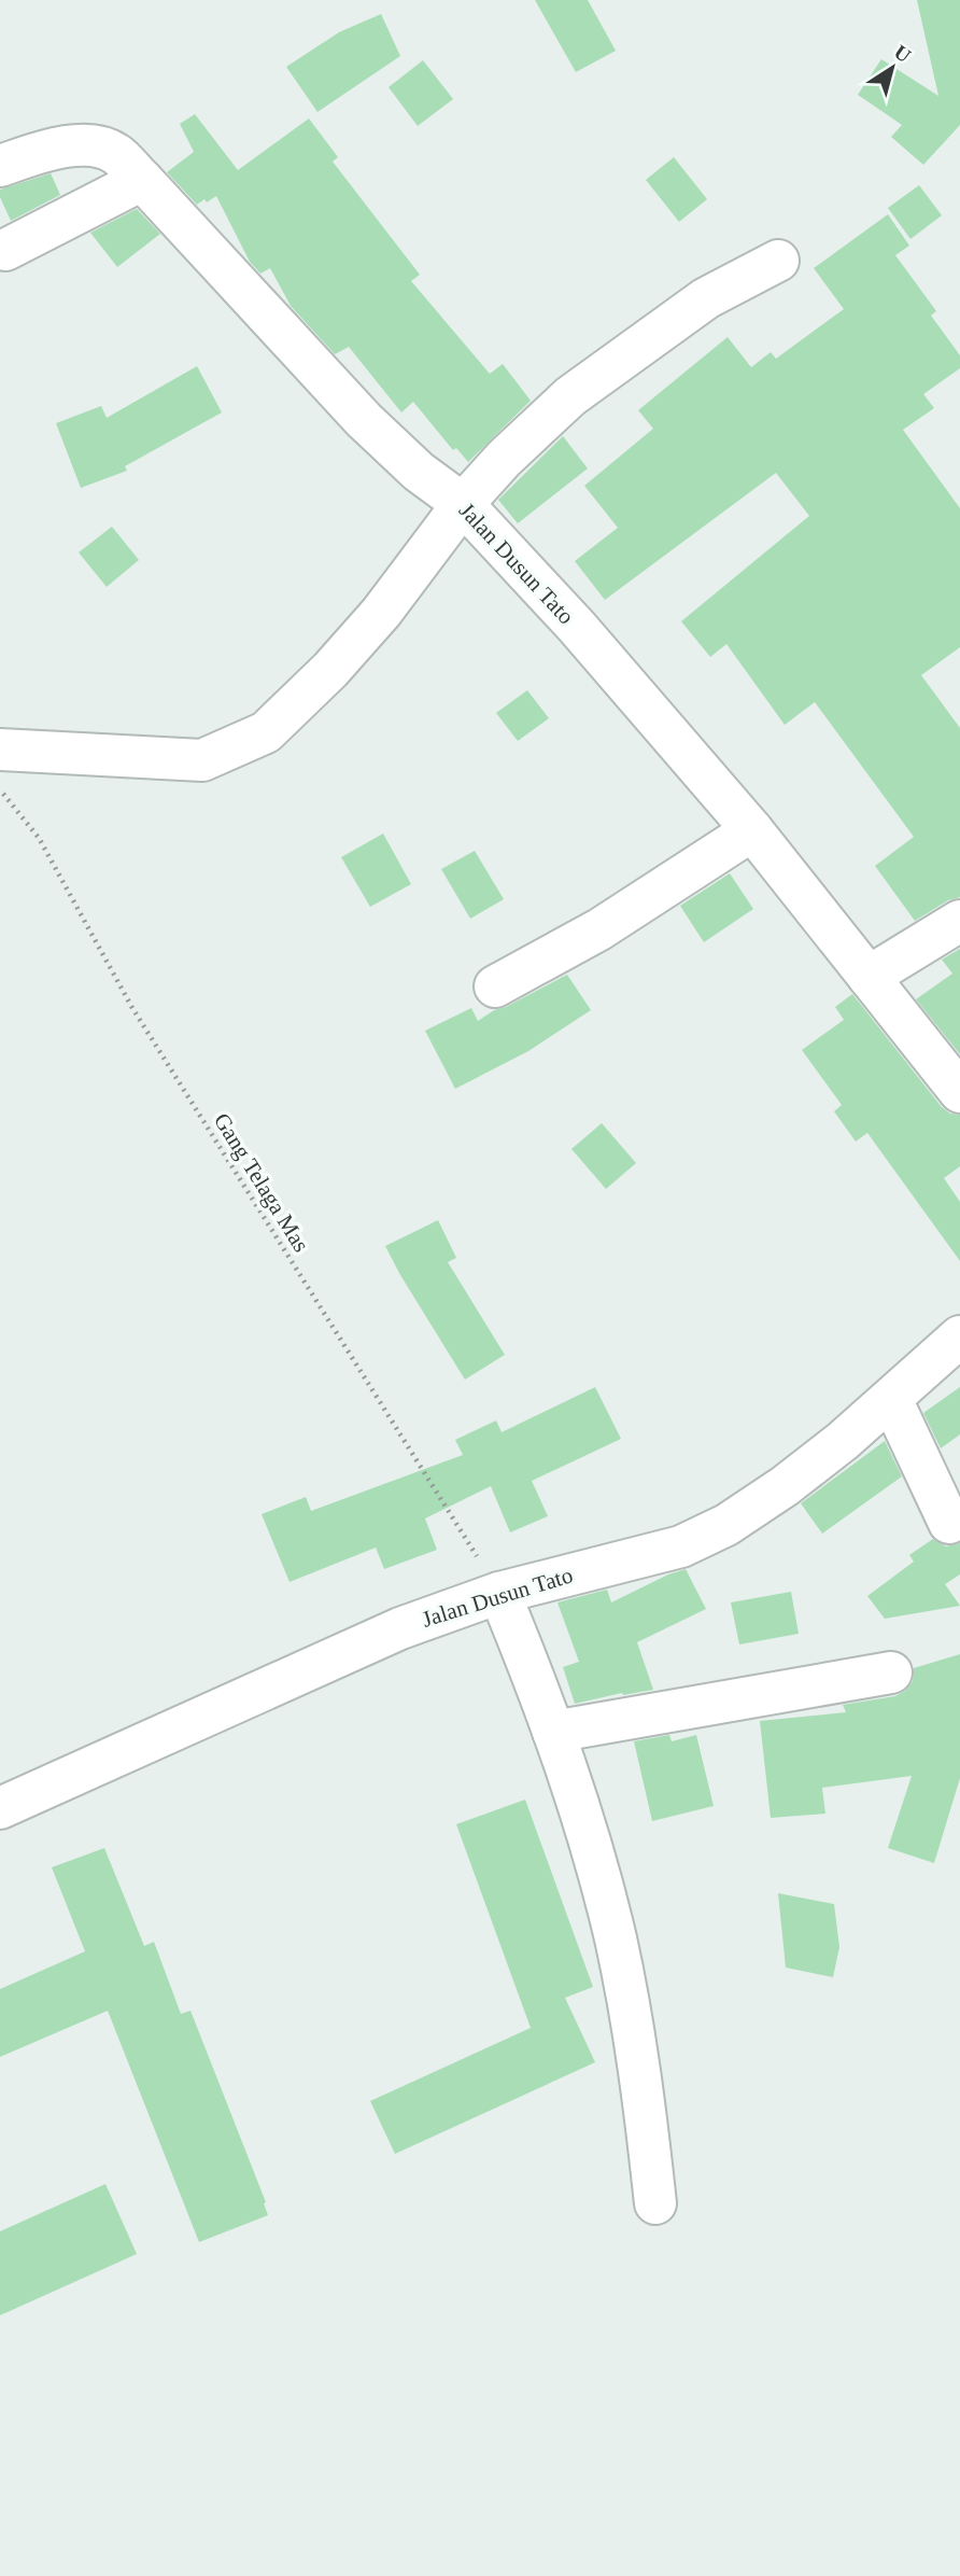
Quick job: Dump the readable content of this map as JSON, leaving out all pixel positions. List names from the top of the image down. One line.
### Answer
{"streets":{"street":["Jalan Dusun Tato"],"path":["Gang Telaga Mas"]},"crossings":[["Jalan Dusun Tato","Gang Telaga Mas"]],"north":"top right"}
